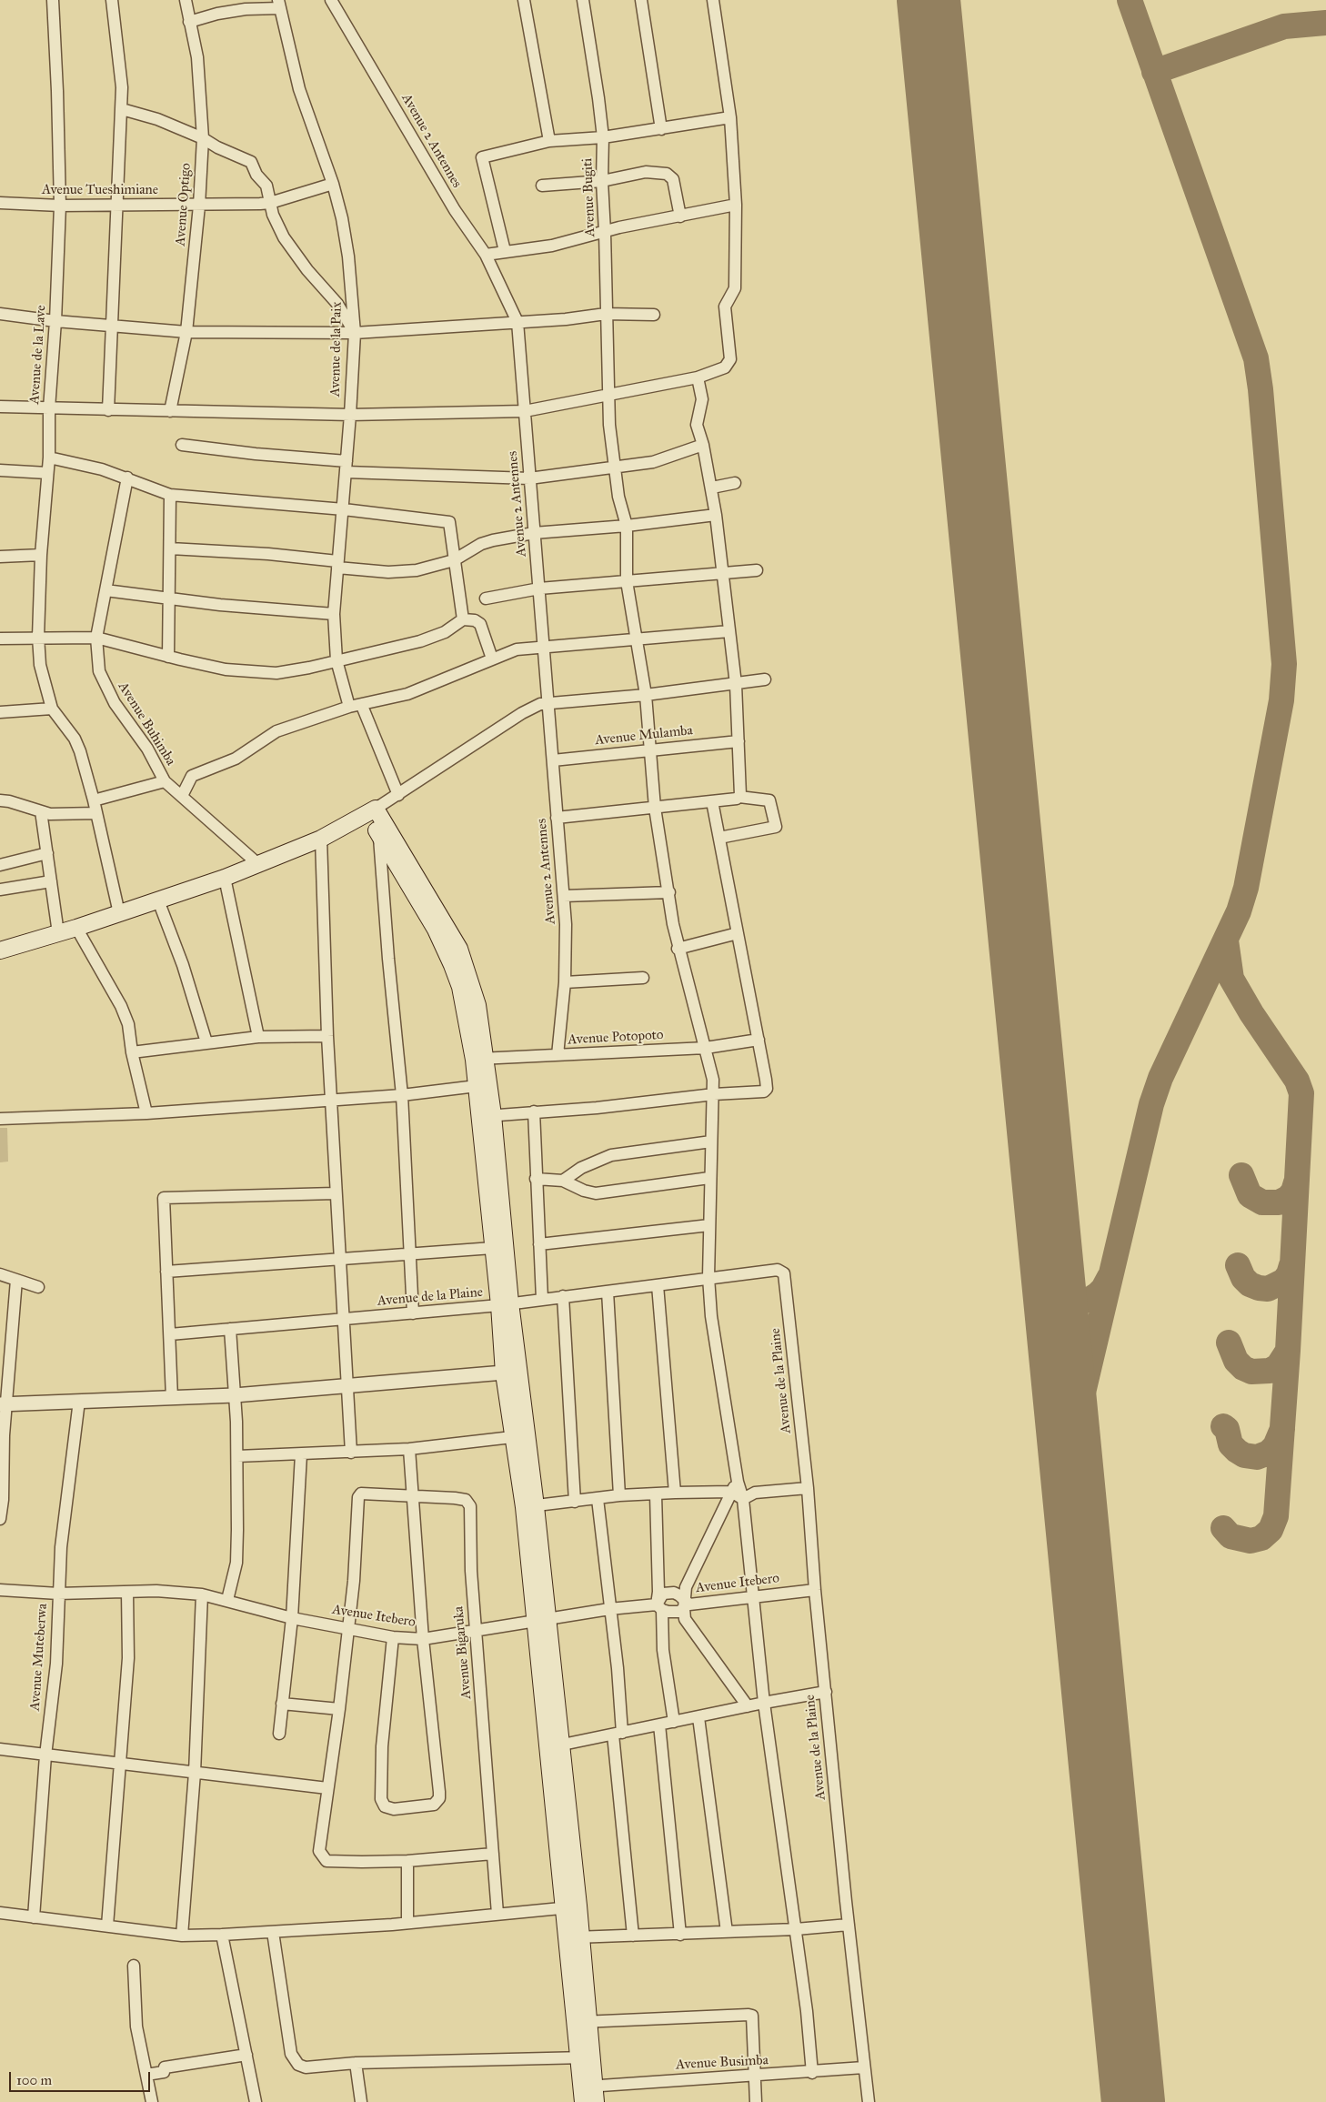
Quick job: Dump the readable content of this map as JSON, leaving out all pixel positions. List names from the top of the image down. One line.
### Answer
{"streets":{"street":["Avenue 2 Antennes","Avenue Tueshimiane","Avenue Bugiti","Avenue Optigo","Avenue de la Paix","Avenue de la Lave","Avenue Buhimba","Avenue Mulamba","Avenue Potopoto","Avenue de la Plaine","Avenue Itebero","Avenue Bigaruka","Avenue Muteberwa","Avenue Busimba"]},"crossings":[["Avenue 2 Antennes","Avenue Mulamba"],["Avenue 2 Antennes","Avenue Potopoto"],["Avenue Tueshimiane","Avenue Optigo"],["Avenue Tueshimiane","Avenue de la Paix"],["Avenue Tueshimiane","Avenue de la Lave"],["Avenue Bugiti","Avenue Mulamba"],["Avenue Bugiti","Avenue Potopoto"],["Avenue Bugiti","Avenue de la Plaine"],["Avenue Bugiti","Avenue Itebero"],["Avenue Bugiti","Avenue Busimba"],["Avenue de la Plaine","Avenue Itebero"],["Avenue de la Plaine","Avenue Busimba"],["Avenue Itebero","Avenue Bigaruka"],["Avenue Itebero","Avenue Muteberwa"]],"scale_bar":"100 m"}
